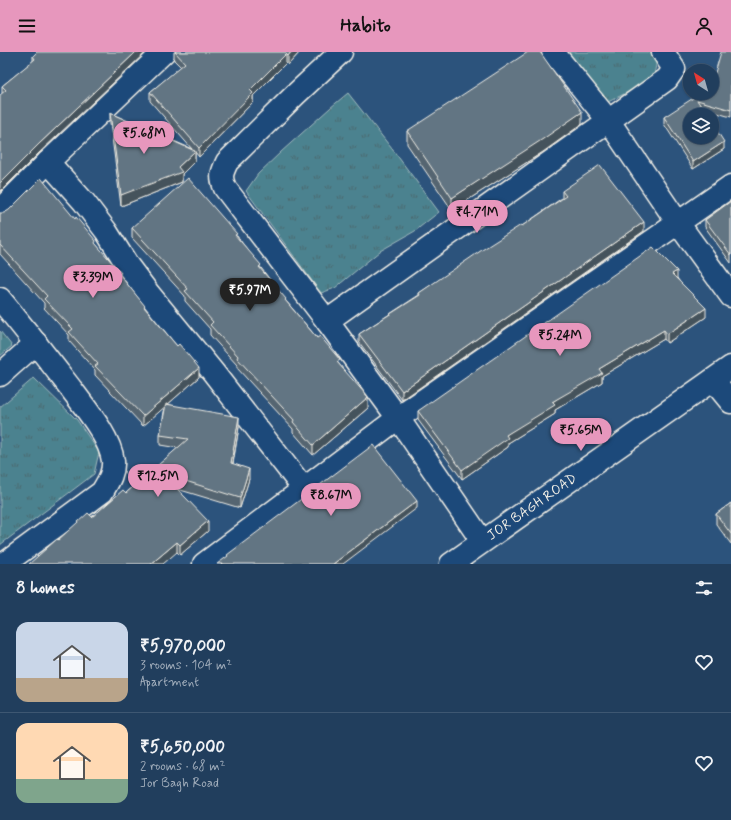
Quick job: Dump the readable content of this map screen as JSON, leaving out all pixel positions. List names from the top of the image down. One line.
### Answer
{"streets":{"street":["JOR BAGH ROAD"]},"north":"top left","page":{"header":"Habito","price":["₹5.68M","₹4.71M","₹3.39M","₹5.97M","₹5.24M","₹5.65M","₹12.5M","₹8.67M"],"heading":"8 homes","list":[{"name":"₹5,970,000","note":"3 rooms · 104 m² · Apartment"},{"name":"₹5,650,000","note":"2 rooms · 68 m² · Jor Bagh Road"}]}}
